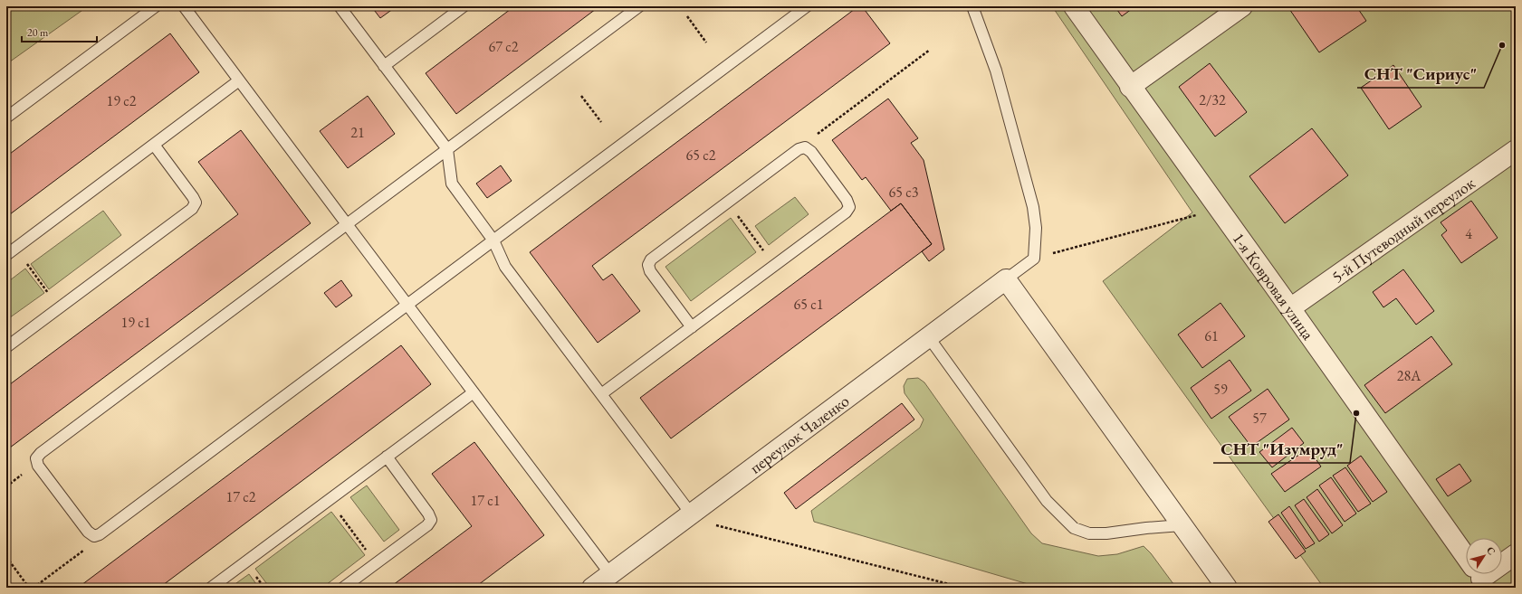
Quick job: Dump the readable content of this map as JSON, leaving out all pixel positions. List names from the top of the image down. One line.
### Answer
{"streets":{"street":["5-й Путеводный переулок","1-я Ковровая улица","переулок Чаленко"]},"crossings":[["5-й Путеводный переулок","1-я Ковровая улица"]],"places":["СНТ \"Сириус\"","СНТ \"Изумруд\""],"house_numbers":["67 с2","2/32","19 с2","21","65 с2","65 с3","4","65 с1","19 с1","61","28А","59","57","17 с2","17 с1"],"scale_bar":"20 m","north":"top right"}
